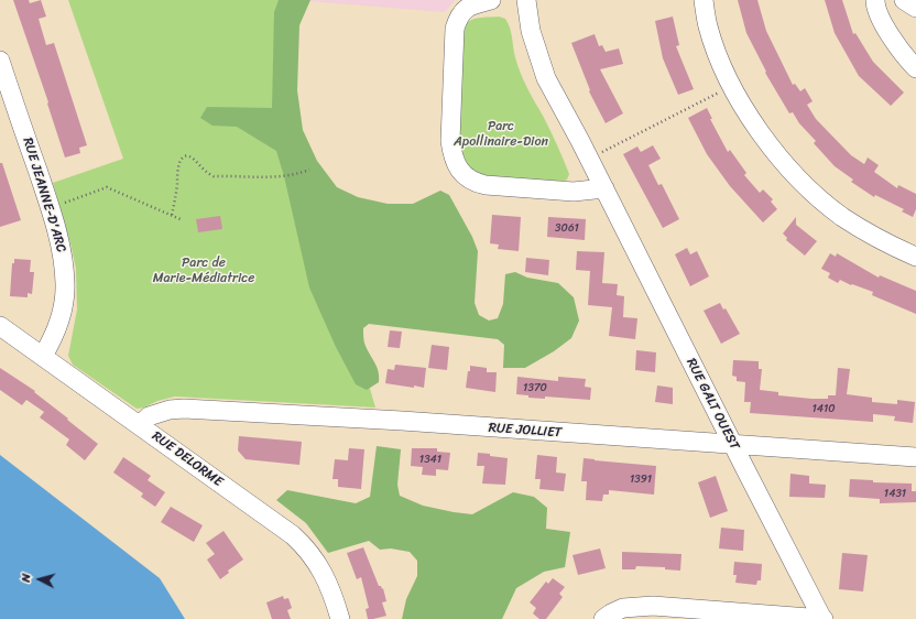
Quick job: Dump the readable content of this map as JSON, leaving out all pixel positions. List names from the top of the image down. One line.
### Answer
{"streets":{"street":["RUE JEANNE-D'ARC","RUE GALT OUEST","RUE JOLLIET","RUE DELORME"]},"crossings":[["RUE JEANNE-D'ARC","RUE DELORME"],["RUE GALT OUEST","RUE JOLLIET"],["RUE JOLLIET","RUE DELORME"]],"parks":["Parc Apollinaire-Dion","Parc de Marie-Médiatrice"],"house_numbers":["3061","1370","1410","1341","1391","1431"],"north":"left"}
